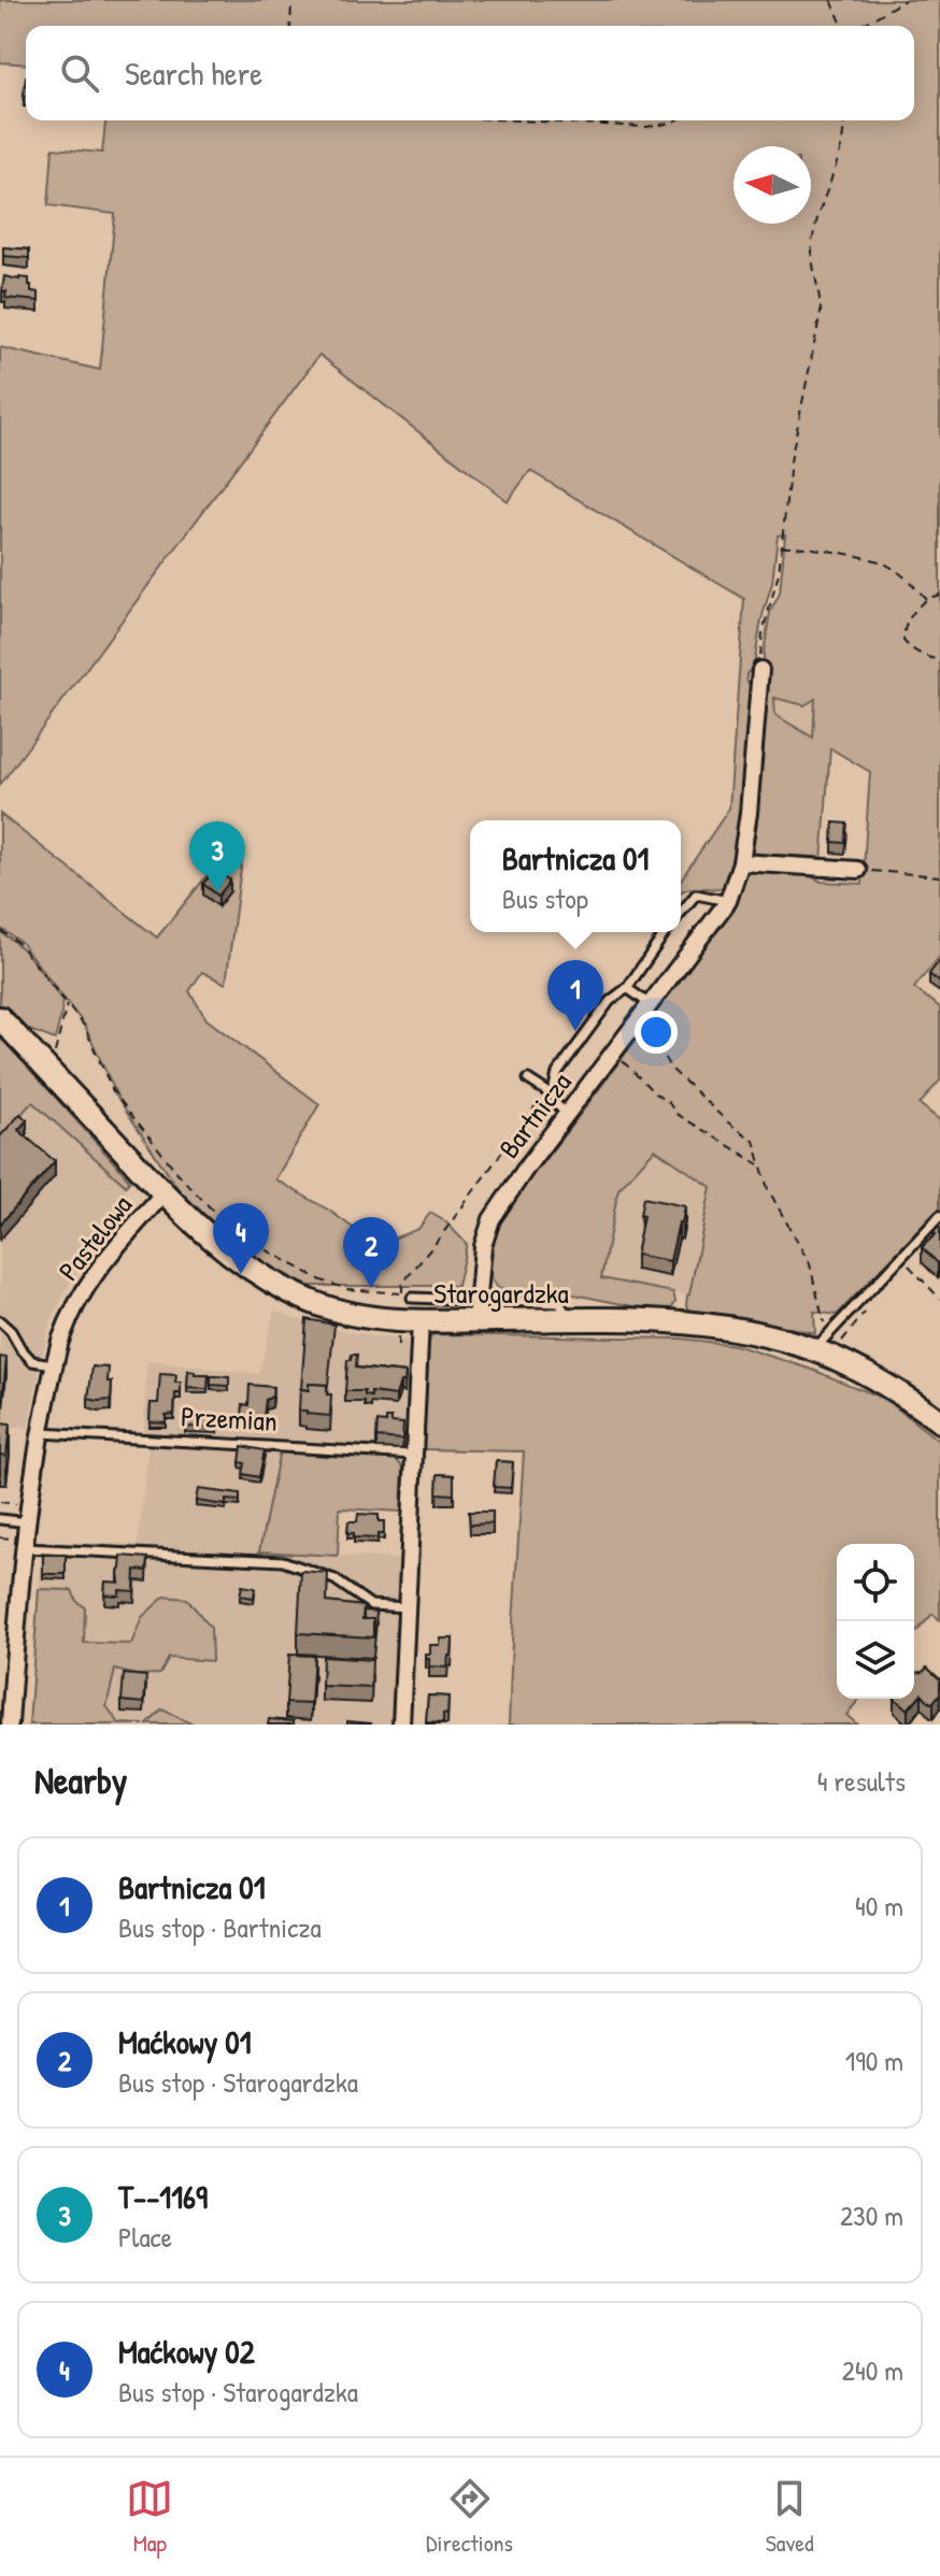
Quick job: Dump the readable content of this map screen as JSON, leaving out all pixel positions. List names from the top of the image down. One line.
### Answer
{"streets":{"main road":["Starogardzka"],"street":["Bartnicza","Pastelowa"],"lane":["Przemian"]},"crossings":[["Bartnicza","Starogardzka"],["Pastelowa","Starogardzka"],["Pastelowa","Przemian"]],"north":"left","page":{"search":"Search here","popup":["Bartnicza 01","Bus stop"],"pins":["3","1","4","2"],"heading":["Nearby","4 results"],"list":[{"mark":"1","name":"Bartnicza 01","note":"Bus stop · Bartnicza","value":"40 m"},{"mark":"2","name":"Maćkowy 01","note":"Bus stop · Starogardzka","value":"190 m"},{"mark":"3","name":"T--1169","note":"Place","value":"230 m"},{"mark":"4","name":"Maćkowy 02","note":"Bus stop · Starogardzka","value":"240 m"}],"nav":["Map","Directions","Saved"]}}
